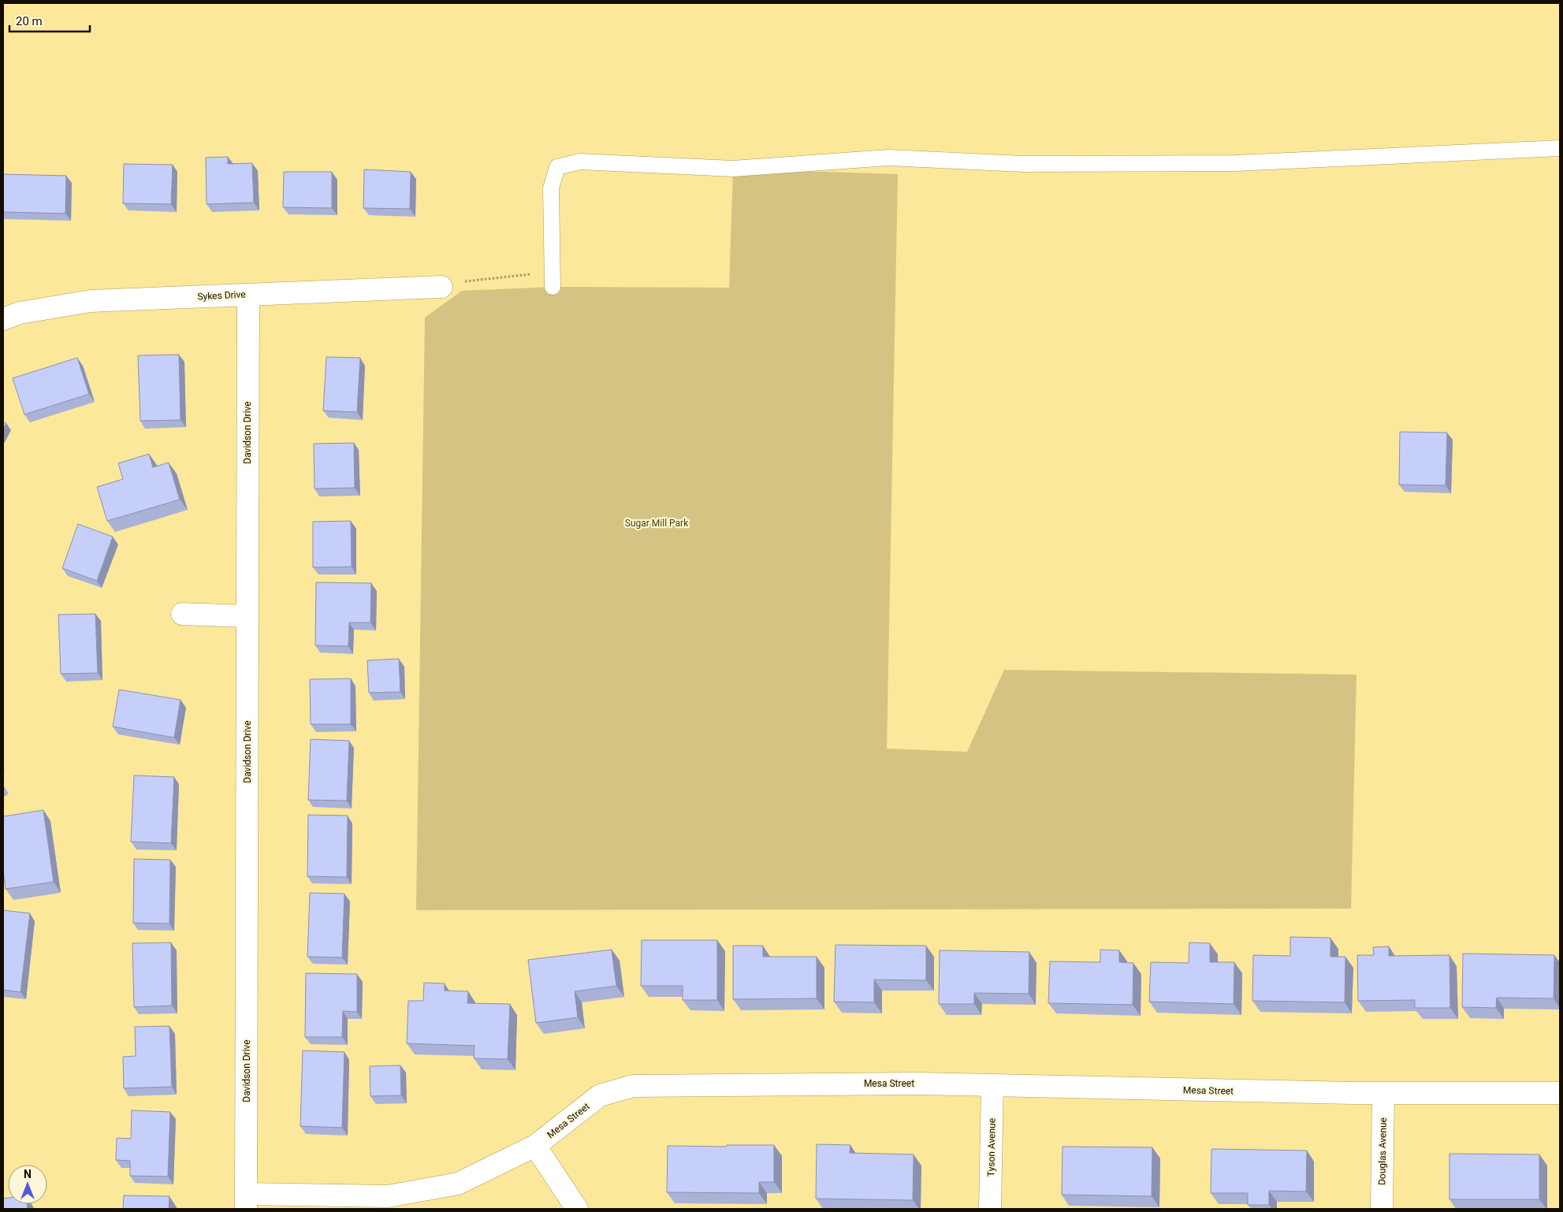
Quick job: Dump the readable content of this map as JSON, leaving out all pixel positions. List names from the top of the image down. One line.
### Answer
{"streets":{"street":["Sykes Drive","Davidson Drive","Mesa Street","Tyson Avenue","Douglas Avenue"]},"crossings":[["Sykes Drive","Davidson Drive"],["Davidson Drive","Mesa Street"],["Mesa Street","Tyson Avenue"],["Mesa Street","Douglas Avenue"]],"parks":["Sugar Mill Park"],"scale_bar":"20 m","north":"top"}
